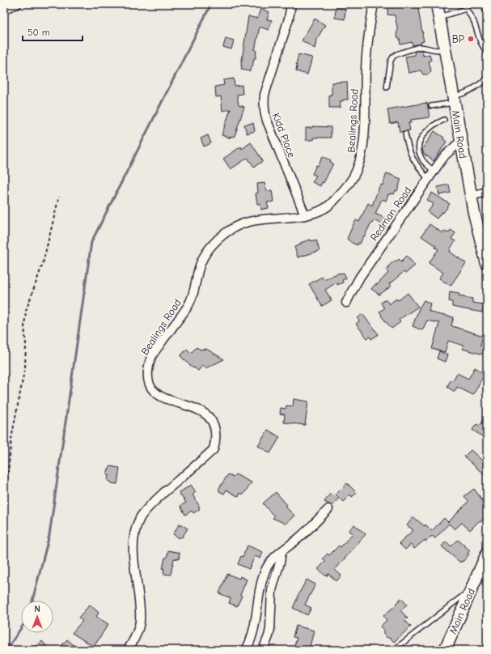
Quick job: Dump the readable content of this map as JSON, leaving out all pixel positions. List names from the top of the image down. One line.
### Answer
{"streets":{"main road":["Main Road"],"street":["Bealings Road","Kidd Place","Redman Road"]},"crossings":[["Bealings Road","Kidd Place"],["Main Road","Redman Road"]],"places":["BP"],"scale_bar":"50 m","north":"top"}
